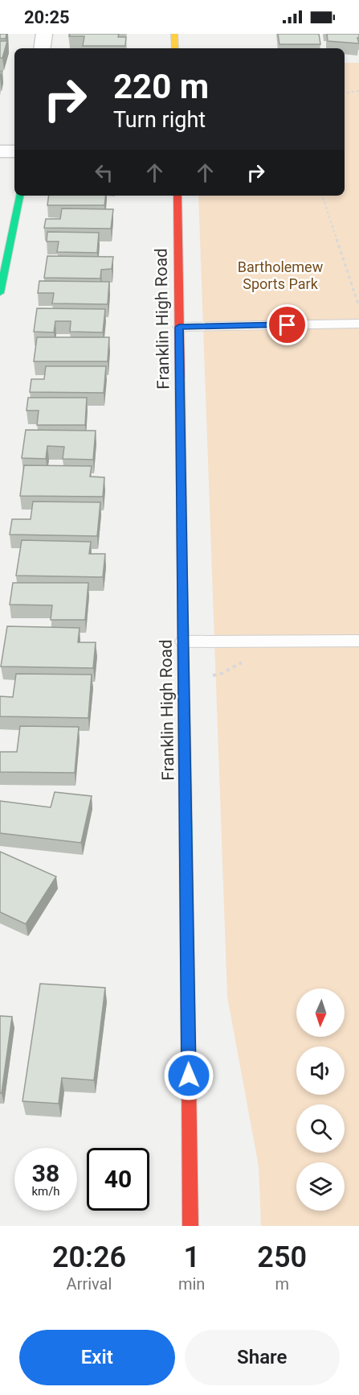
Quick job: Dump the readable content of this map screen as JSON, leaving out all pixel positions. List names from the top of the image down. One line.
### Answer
{"streets":{"street":["Franklin High Road"]},"parks":["Bartholemew Sports Park"],"north":"bottom","page":{"status":"20:25","turn":["220 m","Turn right"],"speed":"38 km/h","limit":"40","eta":["20:26","Arrival","1","min","250","m"],"buttons":["Exit","Share"]}}
